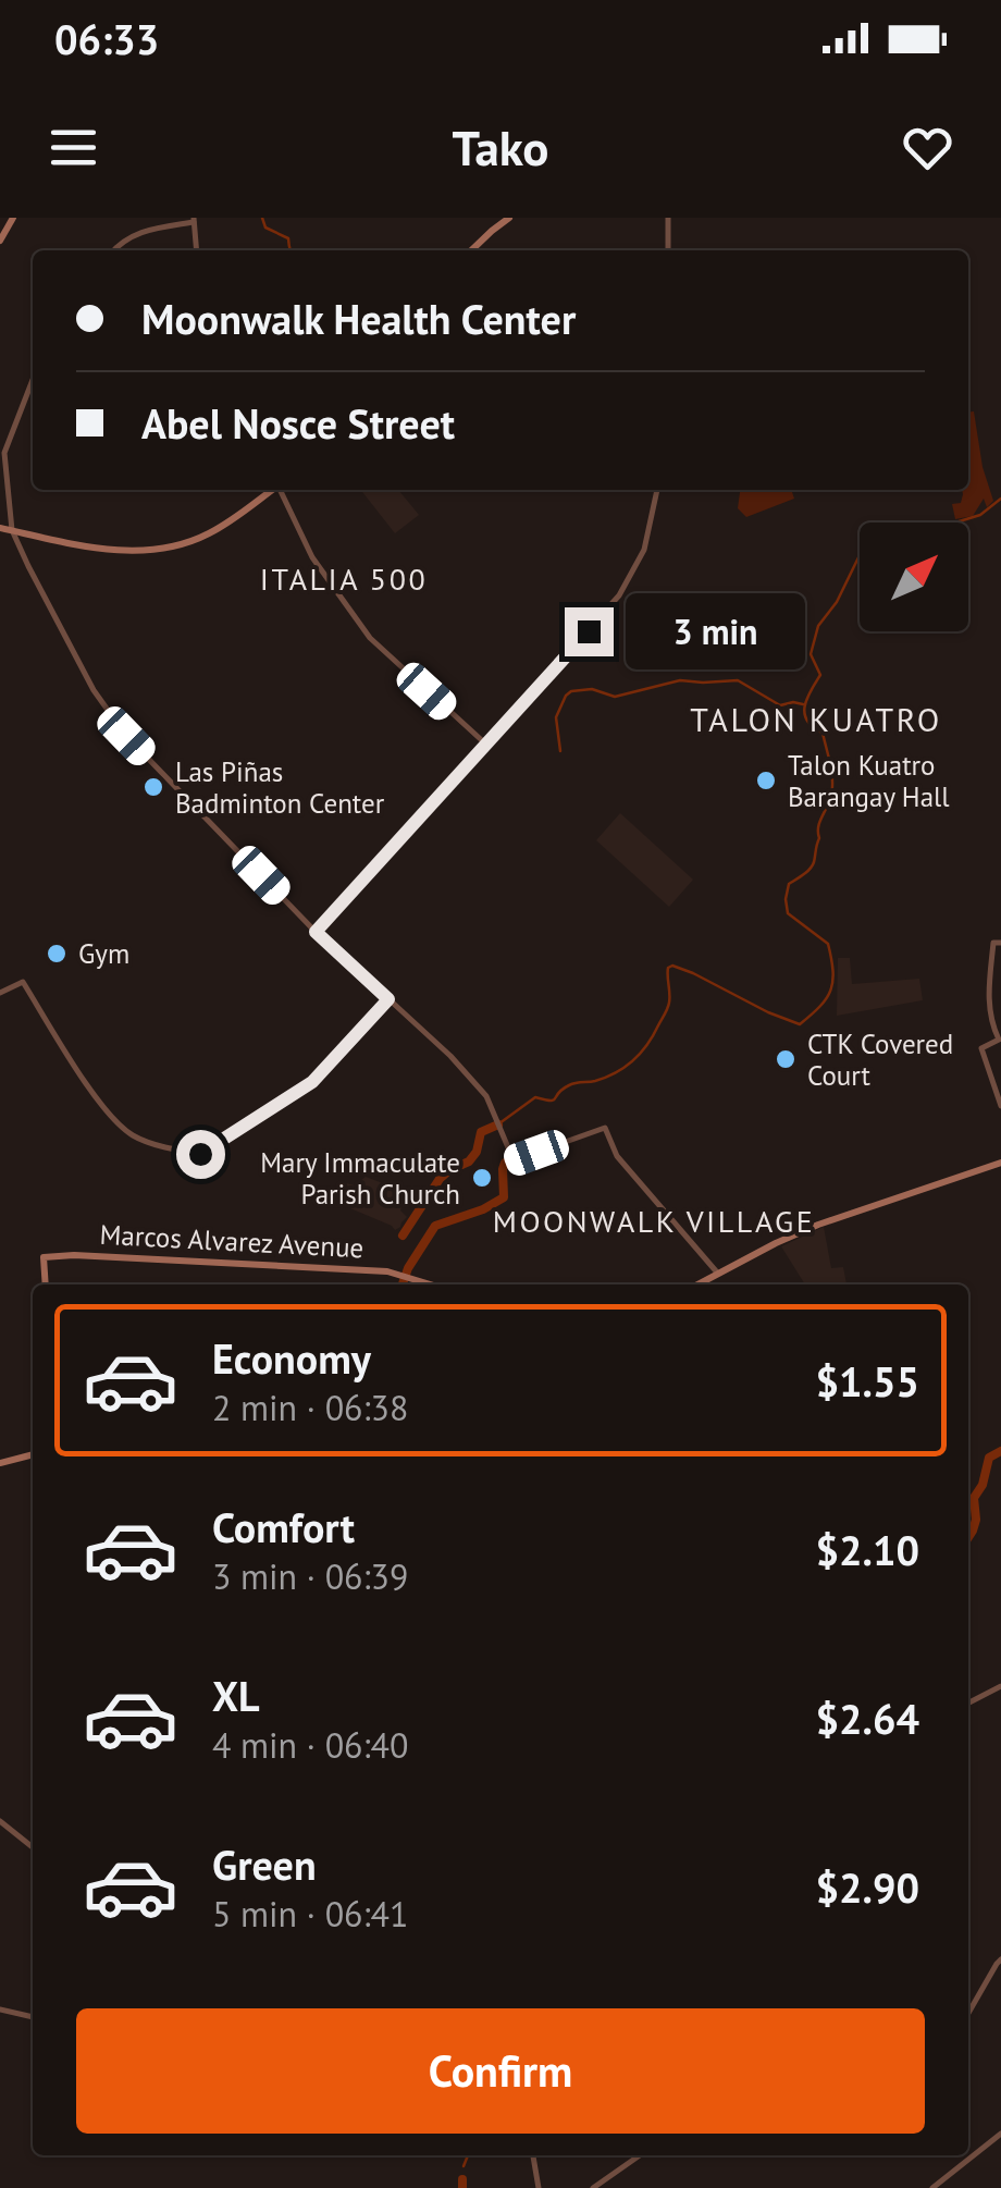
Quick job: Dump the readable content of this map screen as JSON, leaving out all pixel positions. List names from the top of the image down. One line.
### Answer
{"streets":{"main road":["Marcos Alvarez Avenue"]},"districts":["ITALIA 500","TALON KUATRO","MOONWALK VILLAGE"],"places":["Talon Kuatro Barangay Hall","Las Piñas Badminton Center","Gym","CTK Covered Court","Mary Immaculate Parish Church"],"north":"top right","page":{"status":"06:33","header":"Tako","banner":["Moonwalk Health Center","Abel Nosce Street"],"bubble":"3 min","list":[{"name":"Economy","note":"2 min · 06:38","value":"$1.55"},{"name":"Comfort","note":"3 min · 06:39","value":"$2.10"},{"name":"XL","note":"4 min · 06:40","value":"$2.64"},{"name":"Green","note":"5 min · 06:41","value":"$2.90"}],"buttons":"Confirm"}}
